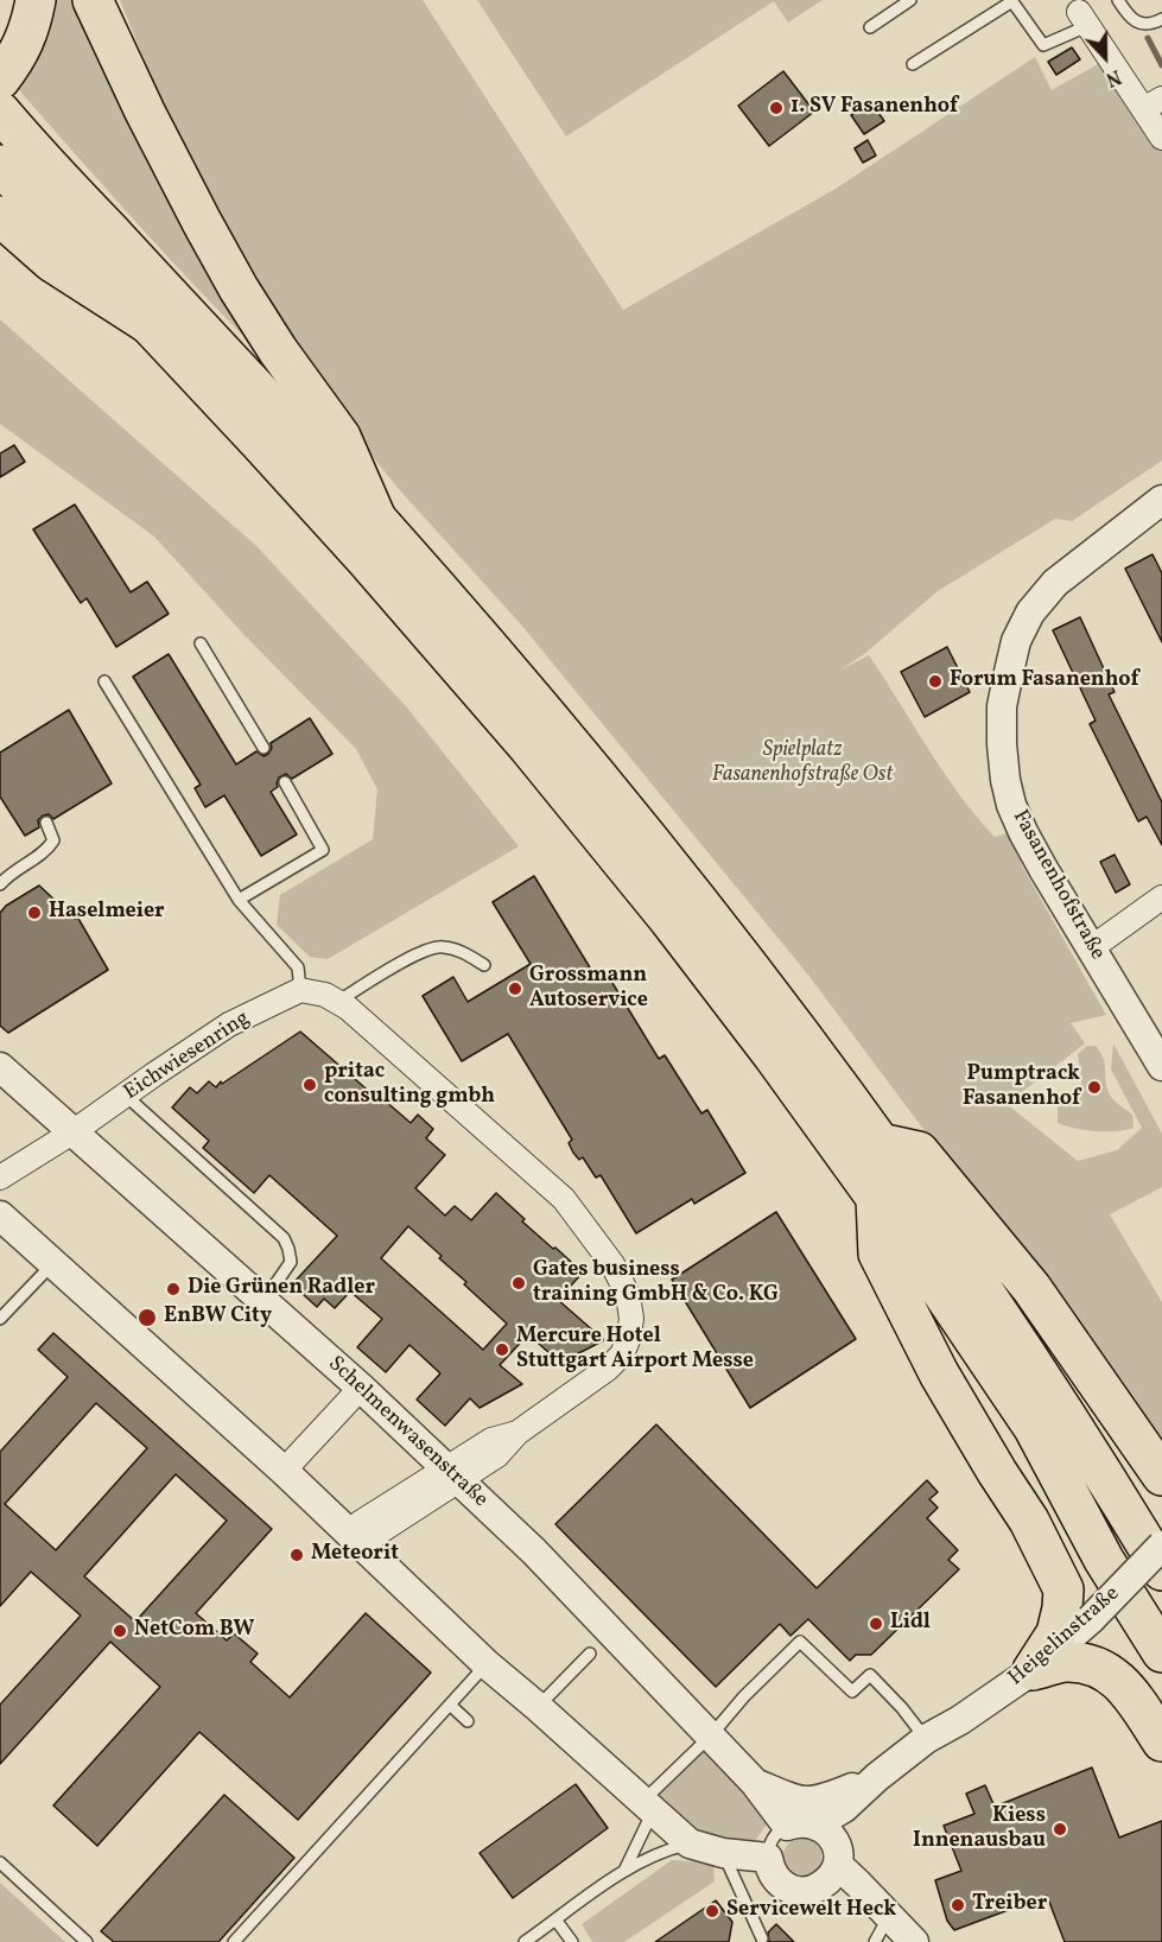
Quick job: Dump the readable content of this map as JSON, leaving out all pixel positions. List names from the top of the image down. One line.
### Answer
{"streets":{"street":["Fasanenhofstraße","Eichwiesenring","Schelmenwasenstraße","Heigelinstraße"]},"crossings":[["Eichwiesenring","Schelmenwasenstraße"],["Schelmenwasenstraße","Heigelinstraße"]],"parks":["Spielplatz Fasanenhofstraße Ost"],"places":["1. SV Fasanenhof","Forum Fasanenhof","Haselmeier","Grossmann Autoservice","pritac consulting gmbh","Pumptrack Fasanenhof","Gates business training GmbH & Co. KG","Die Grünen Radler","EnBW City","Mercure Hotel Stuttgart Airport Messe","Meteorit","Lidl","NetCom BW","Kiess Innenausbau","Treiber","Servicewelt Heck"],"north":"bottom"}
